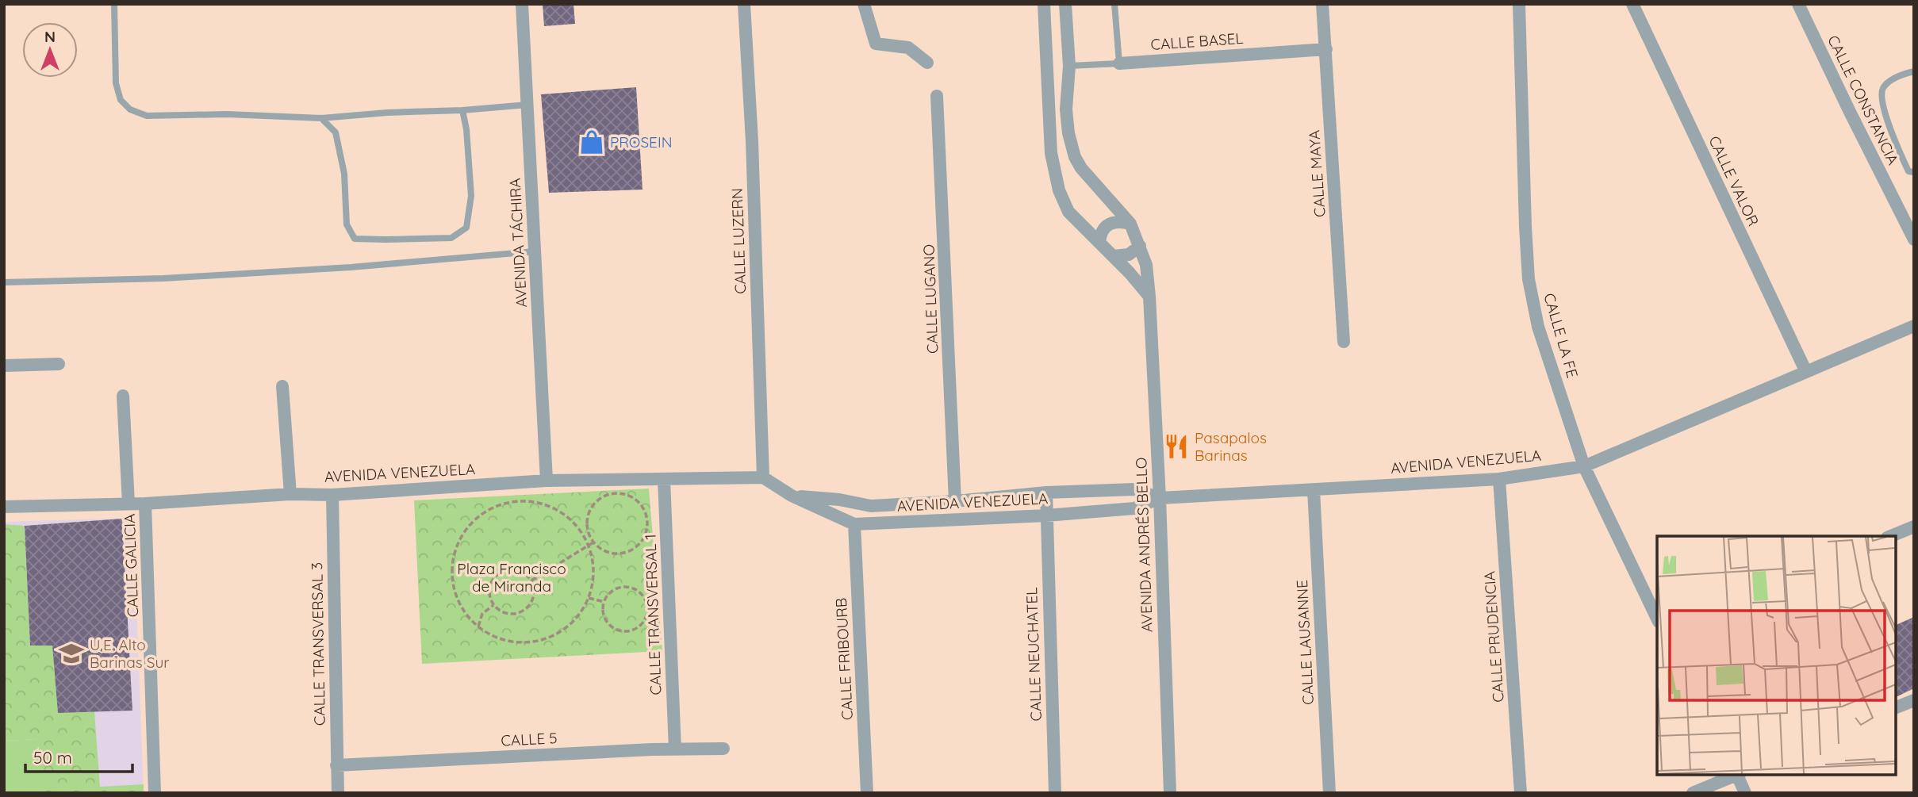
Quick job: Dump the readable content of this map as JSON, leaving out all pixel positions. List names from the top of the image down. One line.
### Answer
{"streets":{"street":["CALLE BASEL","CALLE CONSTANCIA","CALLE MAYA","CALLE VALOR","CALLE LUZERN","AVENIDA TÁCHIRA","CALLE LUGANO","CALLE LA FE","AVENIDA VENEZUELA","AVENIDA ANDRÉS BELLO","CALLE GALICIA","CALLE TRANSVERSAL 1","CALLE PRUDENCIA","CALLE LAUSANNE","CALLE TRANSVERSAL 3","CALLE NEUCHATEL","CALLE FRIBOURB","CALLE 5"]},"crossings":[["CALLE BASEL","CALLE MAYA"],["CALLE BASEL","AVENIDA ANDRÉS BELLO"],["CALLE VALOR","AVENIDA VENEZUELA"],["CALLE LUZERN","AVENIDA VENEZUELA"],["AVENIDA TÁCHIRA","AVENIDA VENEZUELA"],["CALLE LUGANO","AVENIDA VENEZUELA"],["CALLE LA FE","AVENIDA VENEZUELA"],["AVENIDA VENEZUELA","AVENIDA ANDRÉS BELLO"],["AVENIDA VENEZUELA","CALLE GALICIA"],["AVENIDA VENEZUELA","CALLE TRANSVERSAL 1"],["AVENIDA VENEZUELA","CALLE PRUDENCIA"],["AVENIDA VENEZUELA","CALLE LAUSANNE"],["AVENIDA VENEZUELA","CALLE TRANSVERSAL 3"],["AVENIDA VENEZUELA","CALLE NEUCHATEL"],["AVENIDA VENEZUELA","CALLE FRIBOURB"],["CALLE TRANSVERSAL 1","CALLE 5"],["CALLE TRANSVERSAL 3","CALLE 5"]],"parks":["Plaza Francisco de Miranda"],"places":{"shop":["PROSEIN"],"restaurant":["Pasapalos Barinas"],"school or university":["U.E. Alto Barinas Sur"]},"scale_bar":"50 m","north":"top"}
